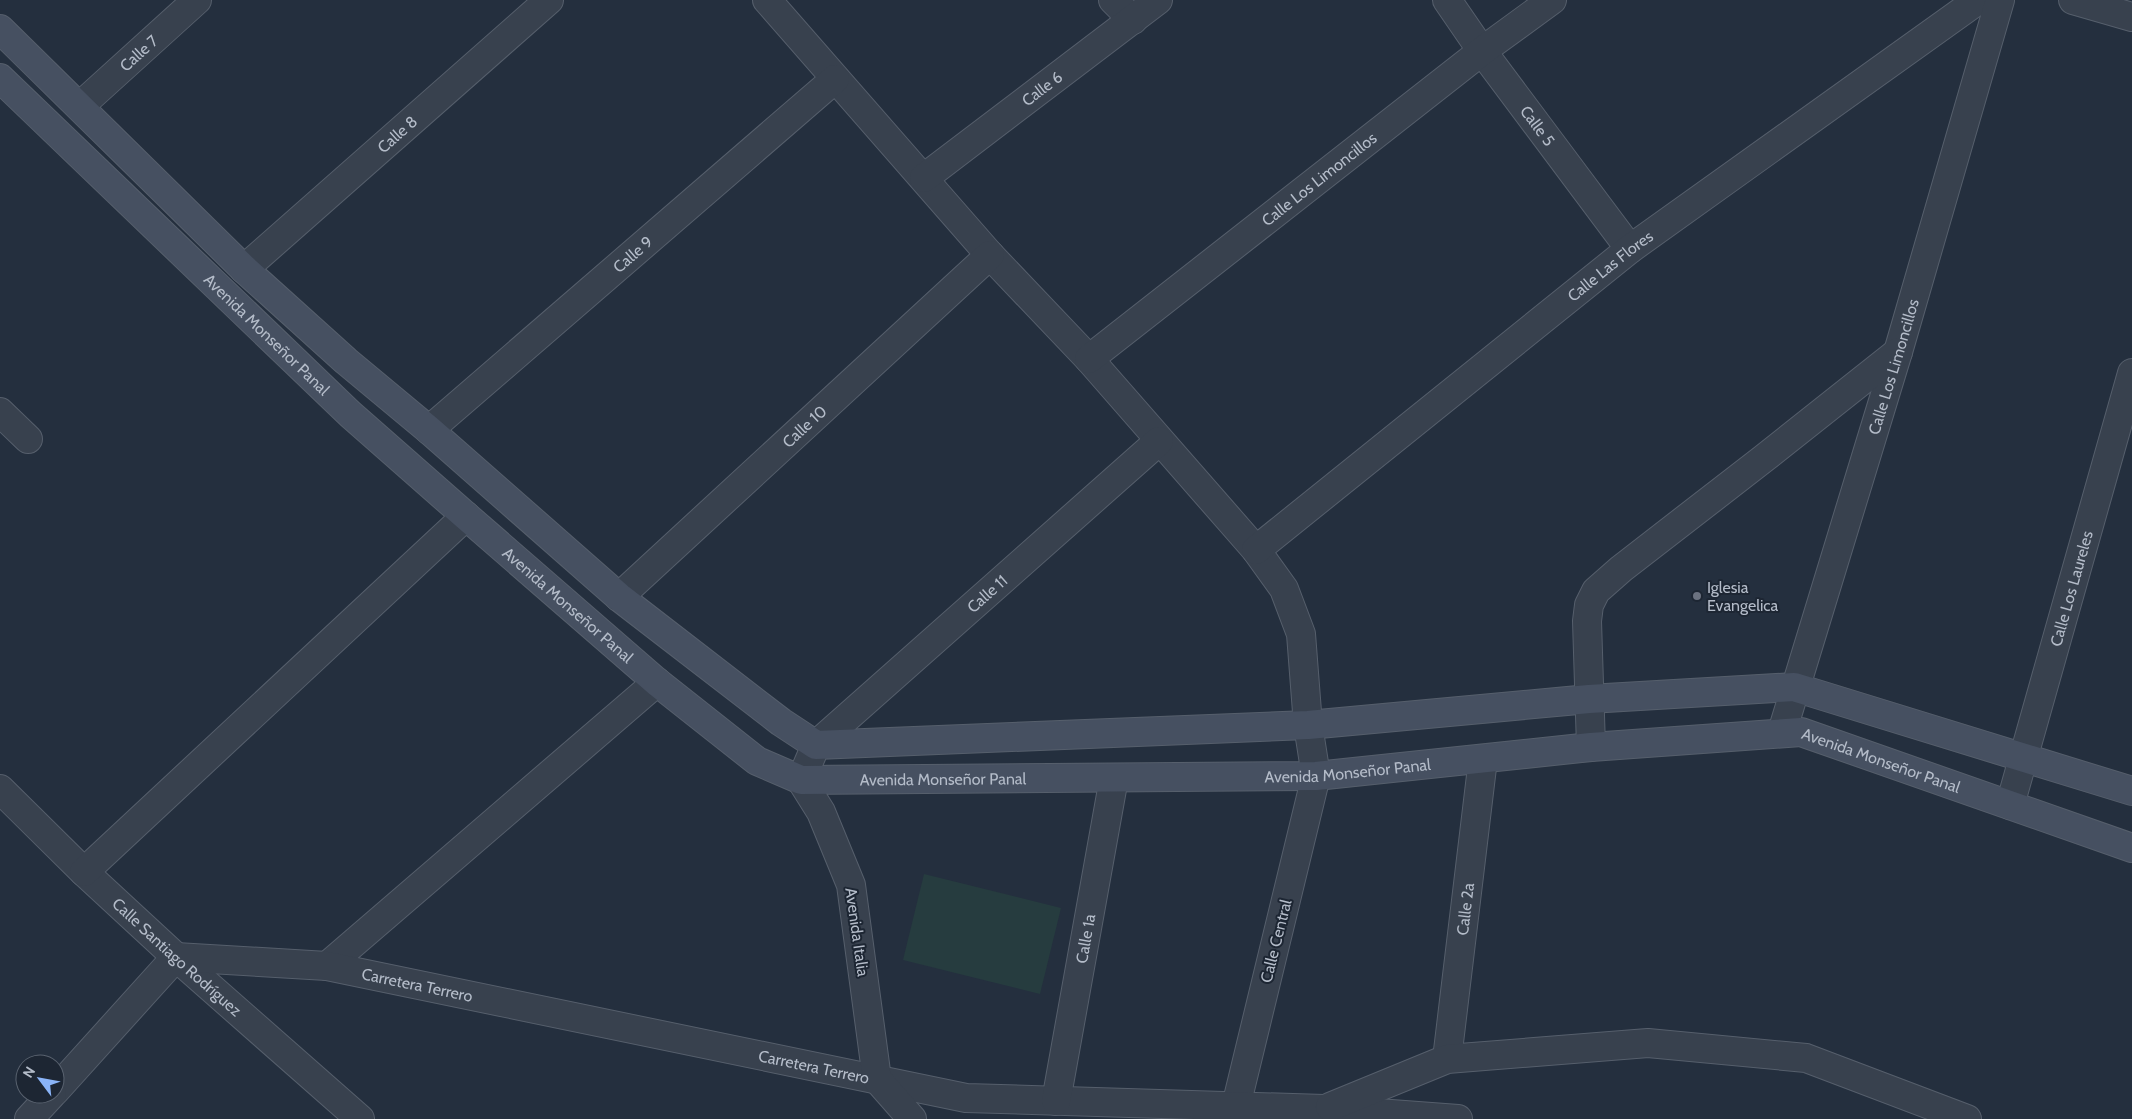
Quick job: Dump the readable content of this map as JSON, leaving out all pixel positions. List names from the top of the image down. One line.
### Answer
{"streets":{"street":["Calle 7","Calle 6","Calle 5","Calle 8","Calle Los Limoncillos","Calle 9","Calle Las Flores","Avenida Monseñor Panal","Calle 10","Calle Los Laureles","Calle 11","Calle 2a","Avenida Italia","Calle 1a","Calle Central","Calle Santiago Rodríguez","Carretera Terrero"]},"crossings":[["Calle 7","Avenida Monseñor Panal"],["Calle 5","Calle Los Limoncillos"],["Calle 5","Calle Las Flores"],["Calle 8","Avenida Monseñor Panal"],["Calle Los Limoncillos","Avenida Monseñor Panal"],["Calle 9","Avenida Monseñor Panal"],["Avenida Monseñor Panal","Calle 10"],["Avenida Monseñor Panal","Calle Los Laureles"],["Avenida Monseñor Panal","Calle 11"],["Avenida Monseñor Panal","Calle 2a"],["Avenida Monseñor Panal","Avenida Italia"],["Avenida Monseñor Panal","Calle 1a"],["Avenida Monseñor Panal","Calle Central"],["Avenida Italia","Carretera Terrero"],["Calle 1a","Carretera Terrero"],["Calle Central","Carretera Terrero"],["Calle Santiago Rodríguez","Carretera Terrero"]],"places":["Iglesia Evangelica"],"north":"top left"}
